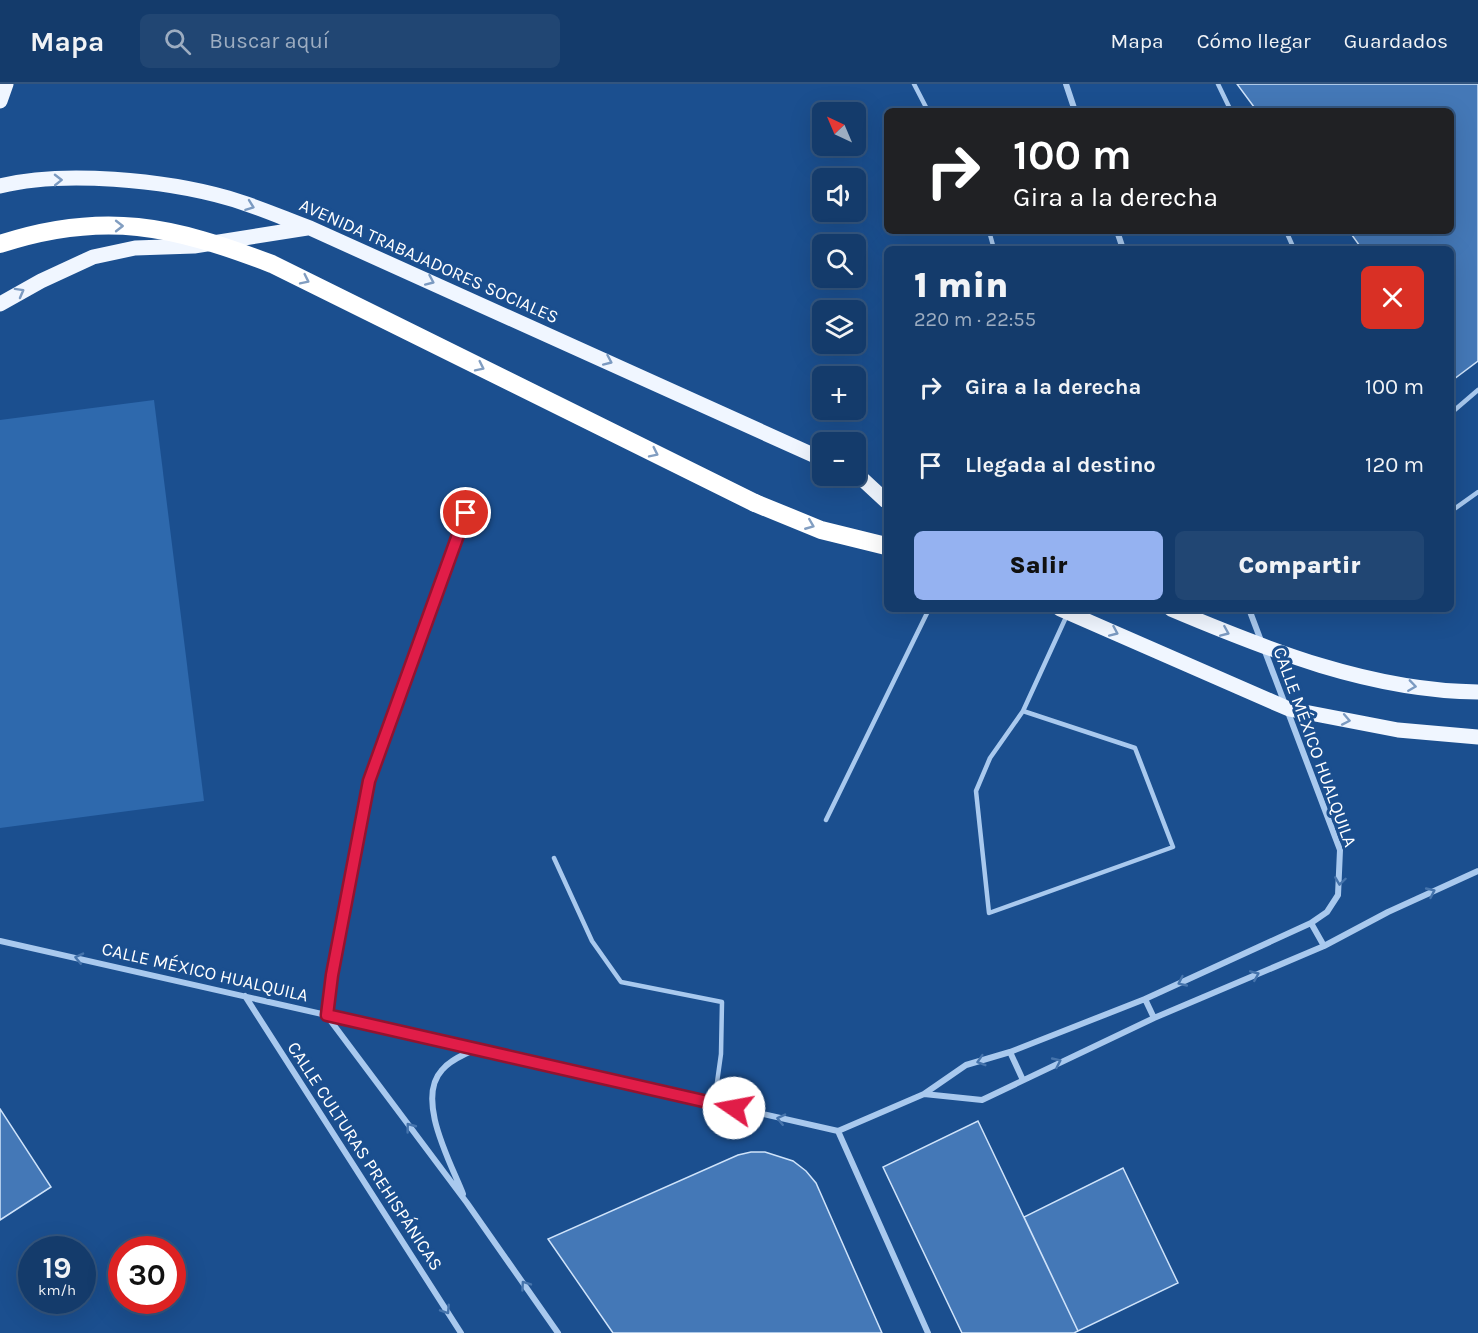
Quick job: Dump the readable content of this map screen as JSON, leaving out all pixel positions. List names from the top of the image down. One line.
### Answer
{"streets":{"main road":["AVENIDA TRABAJADORES SOCIALES"],"street":["CALLE MÉXICO HUALQUILA","CALLE CULTURAS PREHISPÁNICAS"]},"crossings":[["CALLE MÉXICO HUALQUILA","CALLE CULTURAS PREHISPÁNICAS"]],"one_way":["AVENIDA TRABAJADORES SOCIALES","CALLE CULTURAS PREHISPÁNICAS"],"north":"top left","page":{"header":"Mapa","search":"Buscar aquí","nav":["Mapa","Cómo llegar","Guardados"],"map_buttons":["+","−"],"turn":["100 m","Gira a la derecha"],"heading":["1 min","220 m · 22:55"],"list":[{"name":"Gira a la derecha","value":"100 m"},{"name":"Llegada al destino","value":"120 m"}],"buttons":["Salir","Compartir"],"speed":"19 km/h","limit":"30"}}
